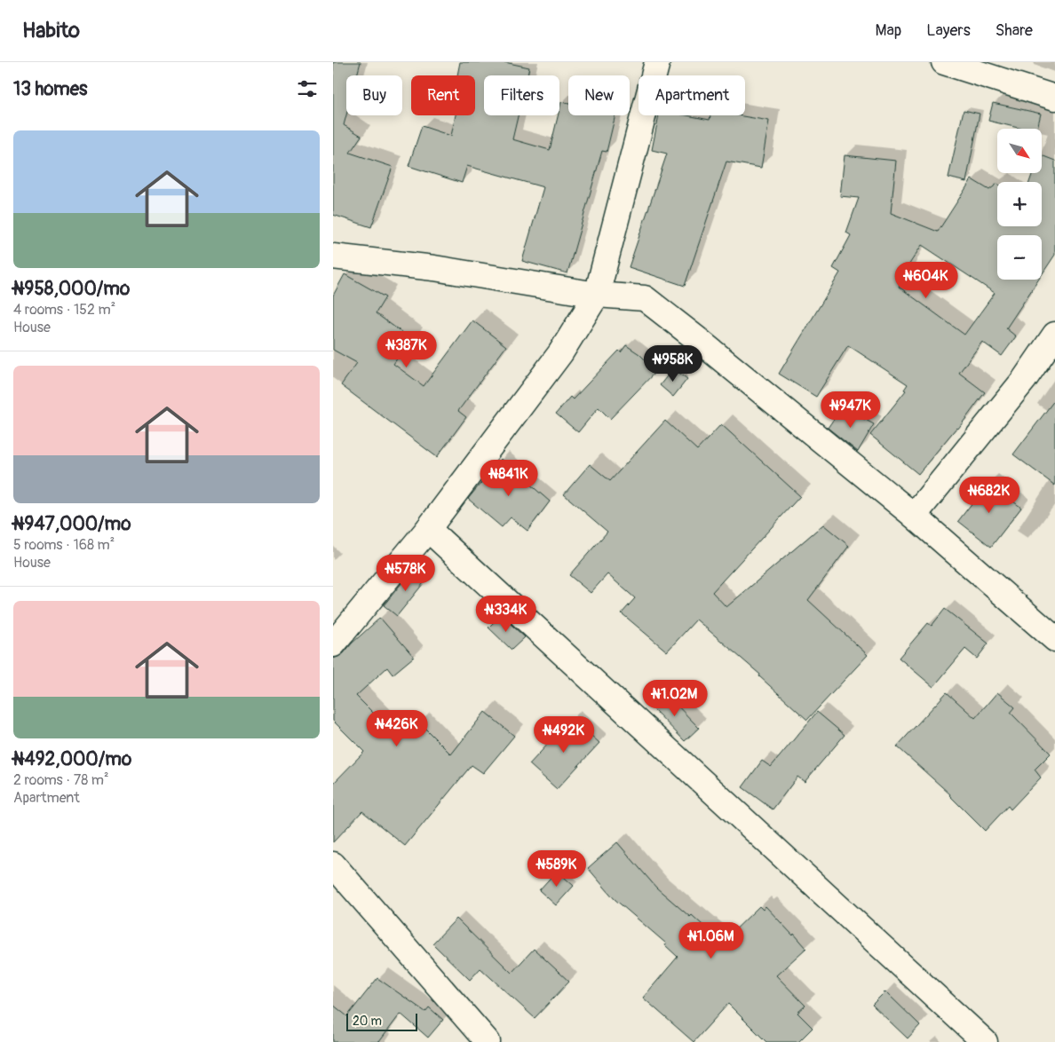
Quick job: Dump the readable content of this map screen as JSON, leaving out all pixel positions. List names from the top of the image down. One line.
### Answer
{"scale_bar":"20 m","north":"bottom right","page":{"header":"Habito","nav":["Map","Layers","Share"],"heading":"13 homes","chip":["Buy","Rent","Filters","New","Apartment"],"list":[{"name":"₦958,000/mo","note":"4 rooms · 152 m² · House"},{"name":"₦947,000/mo","note":"5 rooms · 168 m² · House"},{"name":"₦492,000/mo","note":"2 rooms · 78 m² · Apartment"}],"map_buttons":["+","−"],"price":["₦604K","₦387K","₦958K","₦947K","₦841K","₦682K","₦578K","₦334K","₦1.02M","₦426K","₦492K","₦589K","₦1.06M"],"scale":"20 m"}}
